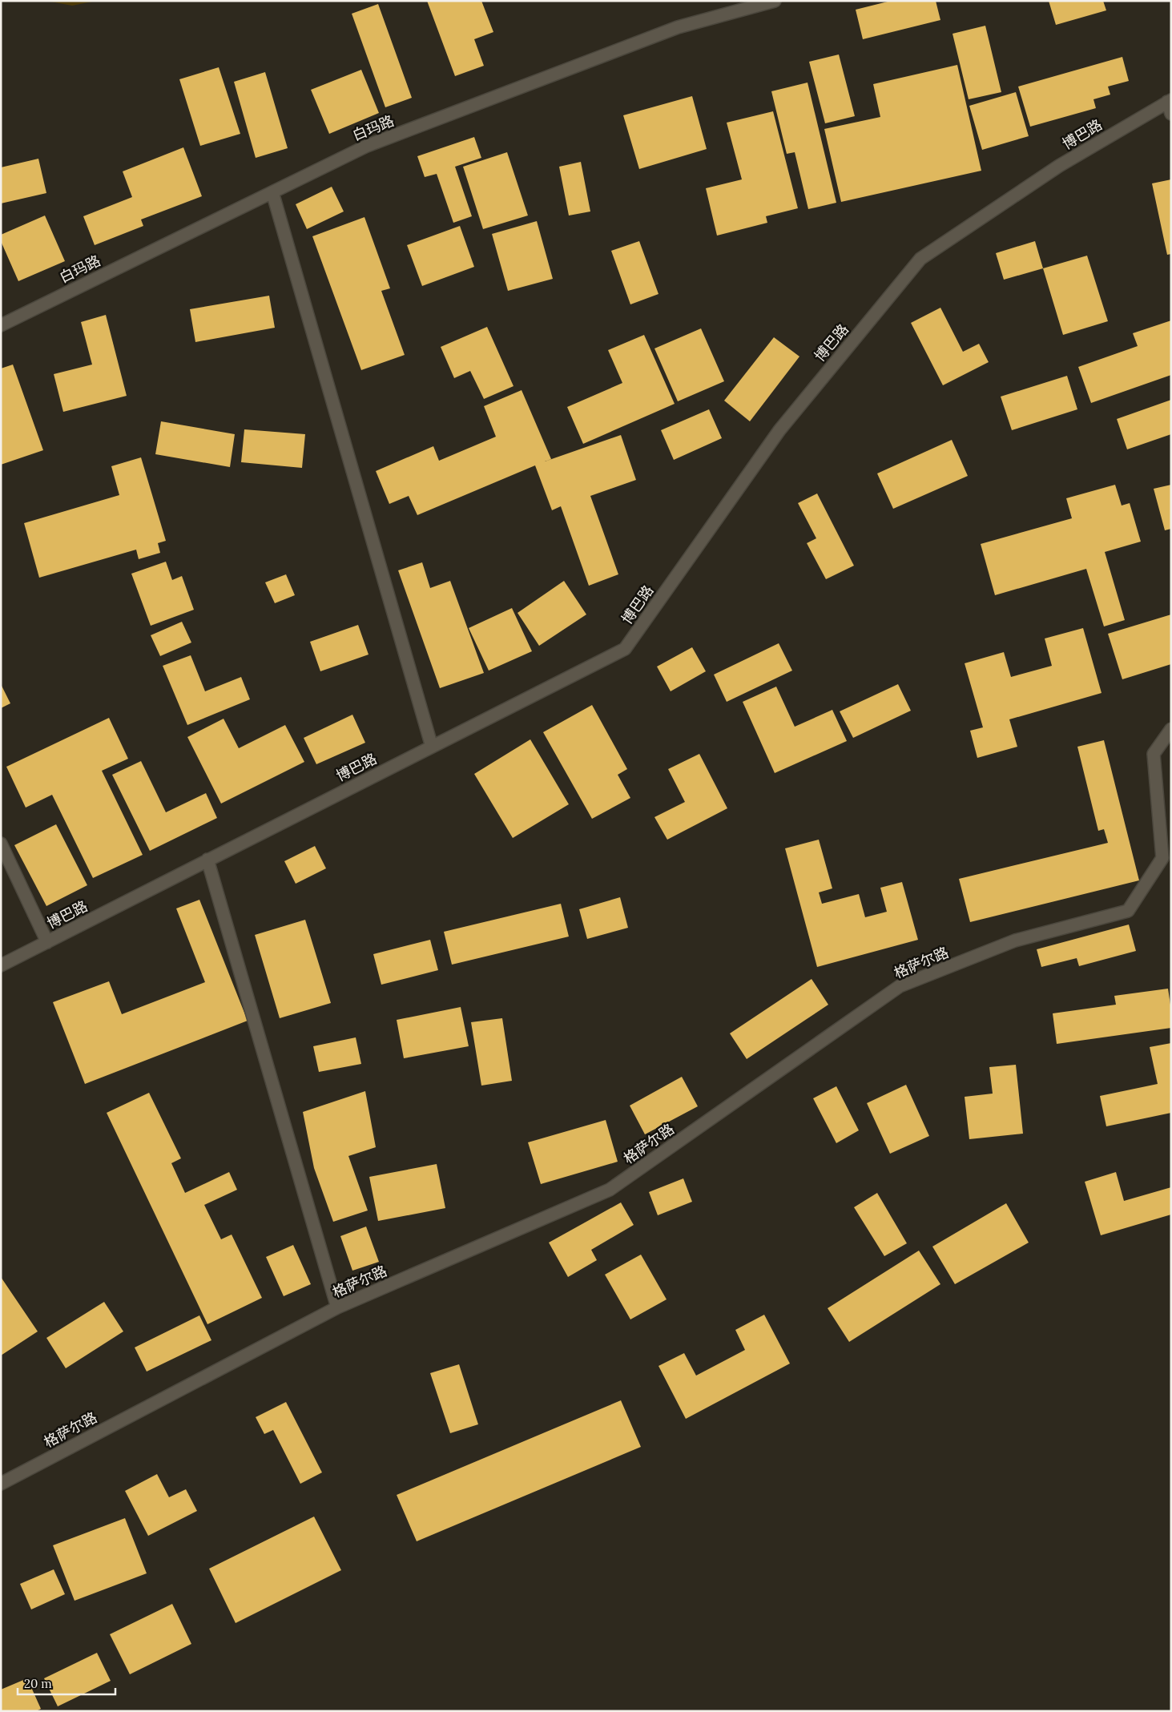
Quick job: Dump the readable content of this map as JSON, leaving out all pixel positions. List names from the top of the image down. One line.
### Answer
{"streets":{"street":["白玛路","博巴路","格萨尔路"]},"scale_bar":"20 m"}
